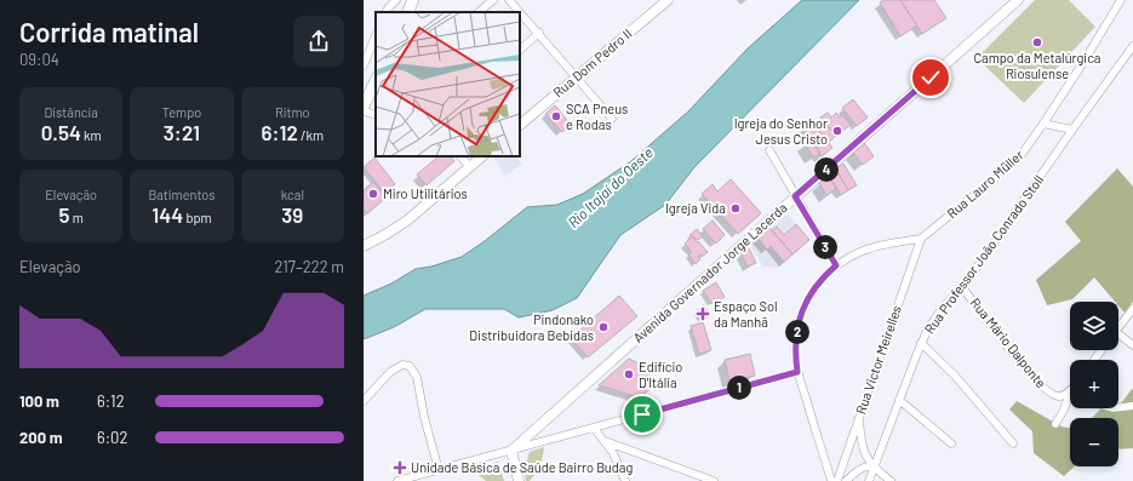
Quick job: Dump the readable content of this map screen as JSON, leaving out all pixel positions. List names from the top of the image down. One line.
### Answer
{"streets":{"main road":["Rua Dom Pedro II","Avenida Governador Jorge Lacerda"],"street":["Rua Lauro Müller","Rua Professor João Conrado Stoll","Rua Mário Dalponte","Rua Victor Meirelles"]},"crossings":[["Rua Lauro Müller","Rua Victor Meirelles"],["Rua Professor João Conrado Stoll","Rua Mário Dalponte"]],"water":["Rio Itajaí do Oeste"],"places":{"other":["Campo da Metalúrgica Riosulense","SCA Pneus e Rodas","Igreja do Senhor Jesus Cristo","Miro Utilitários","Igreja Vida","Pindonako Distribuidora Bebidas","Edifício D'Itália"],"health":["Espaço Sol da Manhã","Unidade Básica de Saúde Bairro Budag"]},"page":{"heading":["Corrida matinal","09:04"],"stats":[["Distância","0.54 km"],["Tempo","3:21"],["Ritmo","6:12 /km"],["Elevação","5 m"],["Batimentos","144 bpm"],["kcal","39"]],"pins":["4","3","2","1"],"chart":["Elevação","217–222 m"],"map_buttons":["+","−"],"list":[{"name":"100 m","note":"6:12"},{"name":"200 m","note":"6:02"}]}}
